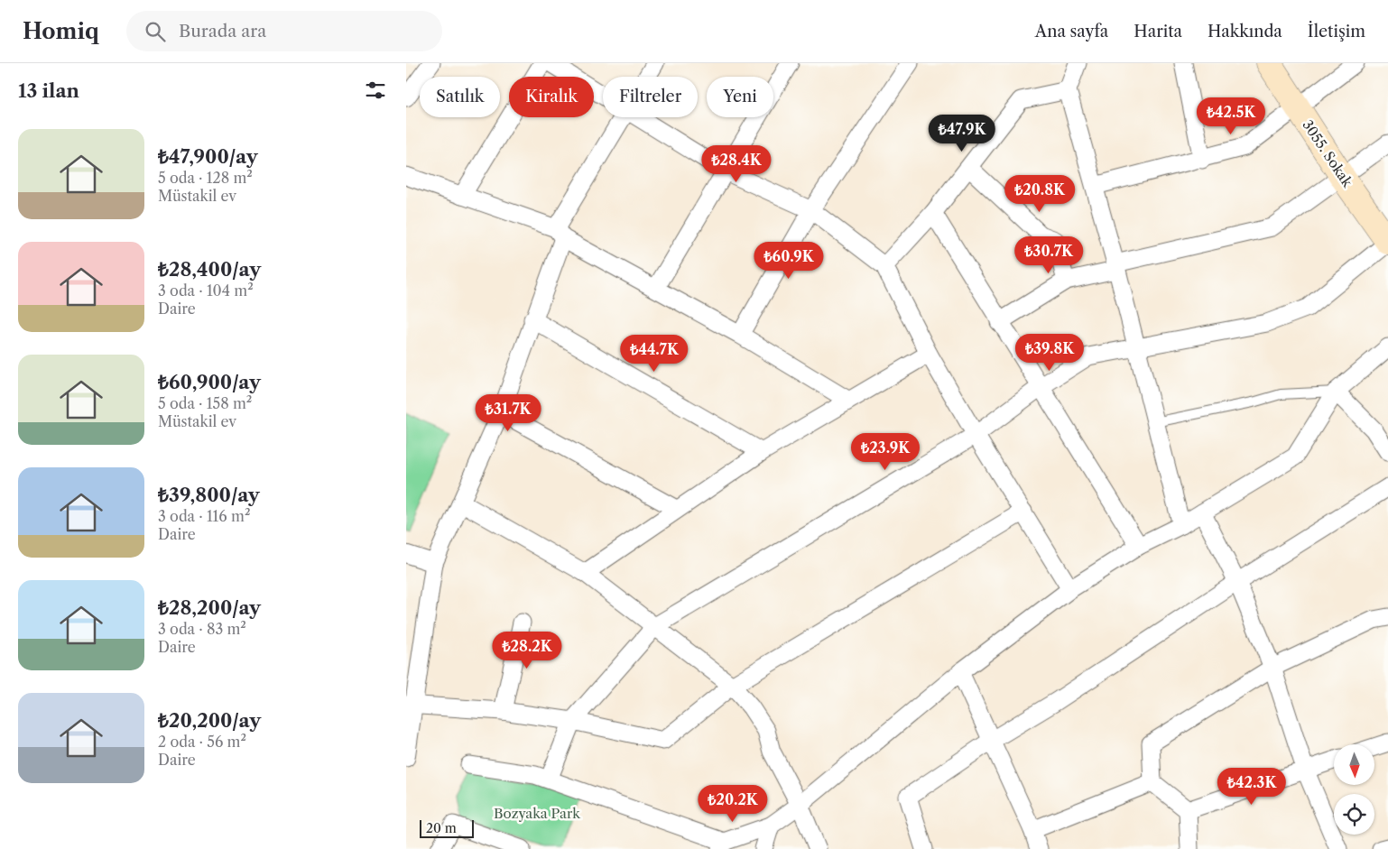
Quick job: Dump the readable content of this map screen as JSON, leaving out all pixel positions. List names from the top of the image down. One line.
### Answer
{"streets":{"main road":["3055. Sokak"]},"parks":["Bozyaka Park"],"scale_bar":"20 m","north":"bottom","page":{"header":"Homiq","search":"Burada ara","nav":["Ana sayfa","Harita","Hakkında","İletişim"],"heading":"13 ilan","chip":["Satılık","Kiralık","Filtreler","Yeni"],"price":["₺42.5K","₺47.9K","₺28.4K","₺20.8K","₺30.7K","₺60.9K","₺39.8K","₺44.7K","₺31.7K","₺23.9K","₺28.2K","₺42.3K","₺20.2K"],"list":[{"name":"₺47,900/ay","note":"5 oda · 128 m² · Müstakil ev"},{"name":"₺28,400/ay","note":"3 oda · 104 m² · Daire"},{"name":"₺60,900/ay","note":"5 oda · 158 m² · Müstakil ev"},{"name":"₺39,800/ay","note":"3 oda · 116 m² · Daire"},{"name":"₺28,200/ay","note":"3 oda · 83 m² · Daire"},{"name":"₺20,200/ay","note":"2 oda · 56 m² · Daire"}],"scale":"20 m"}}
